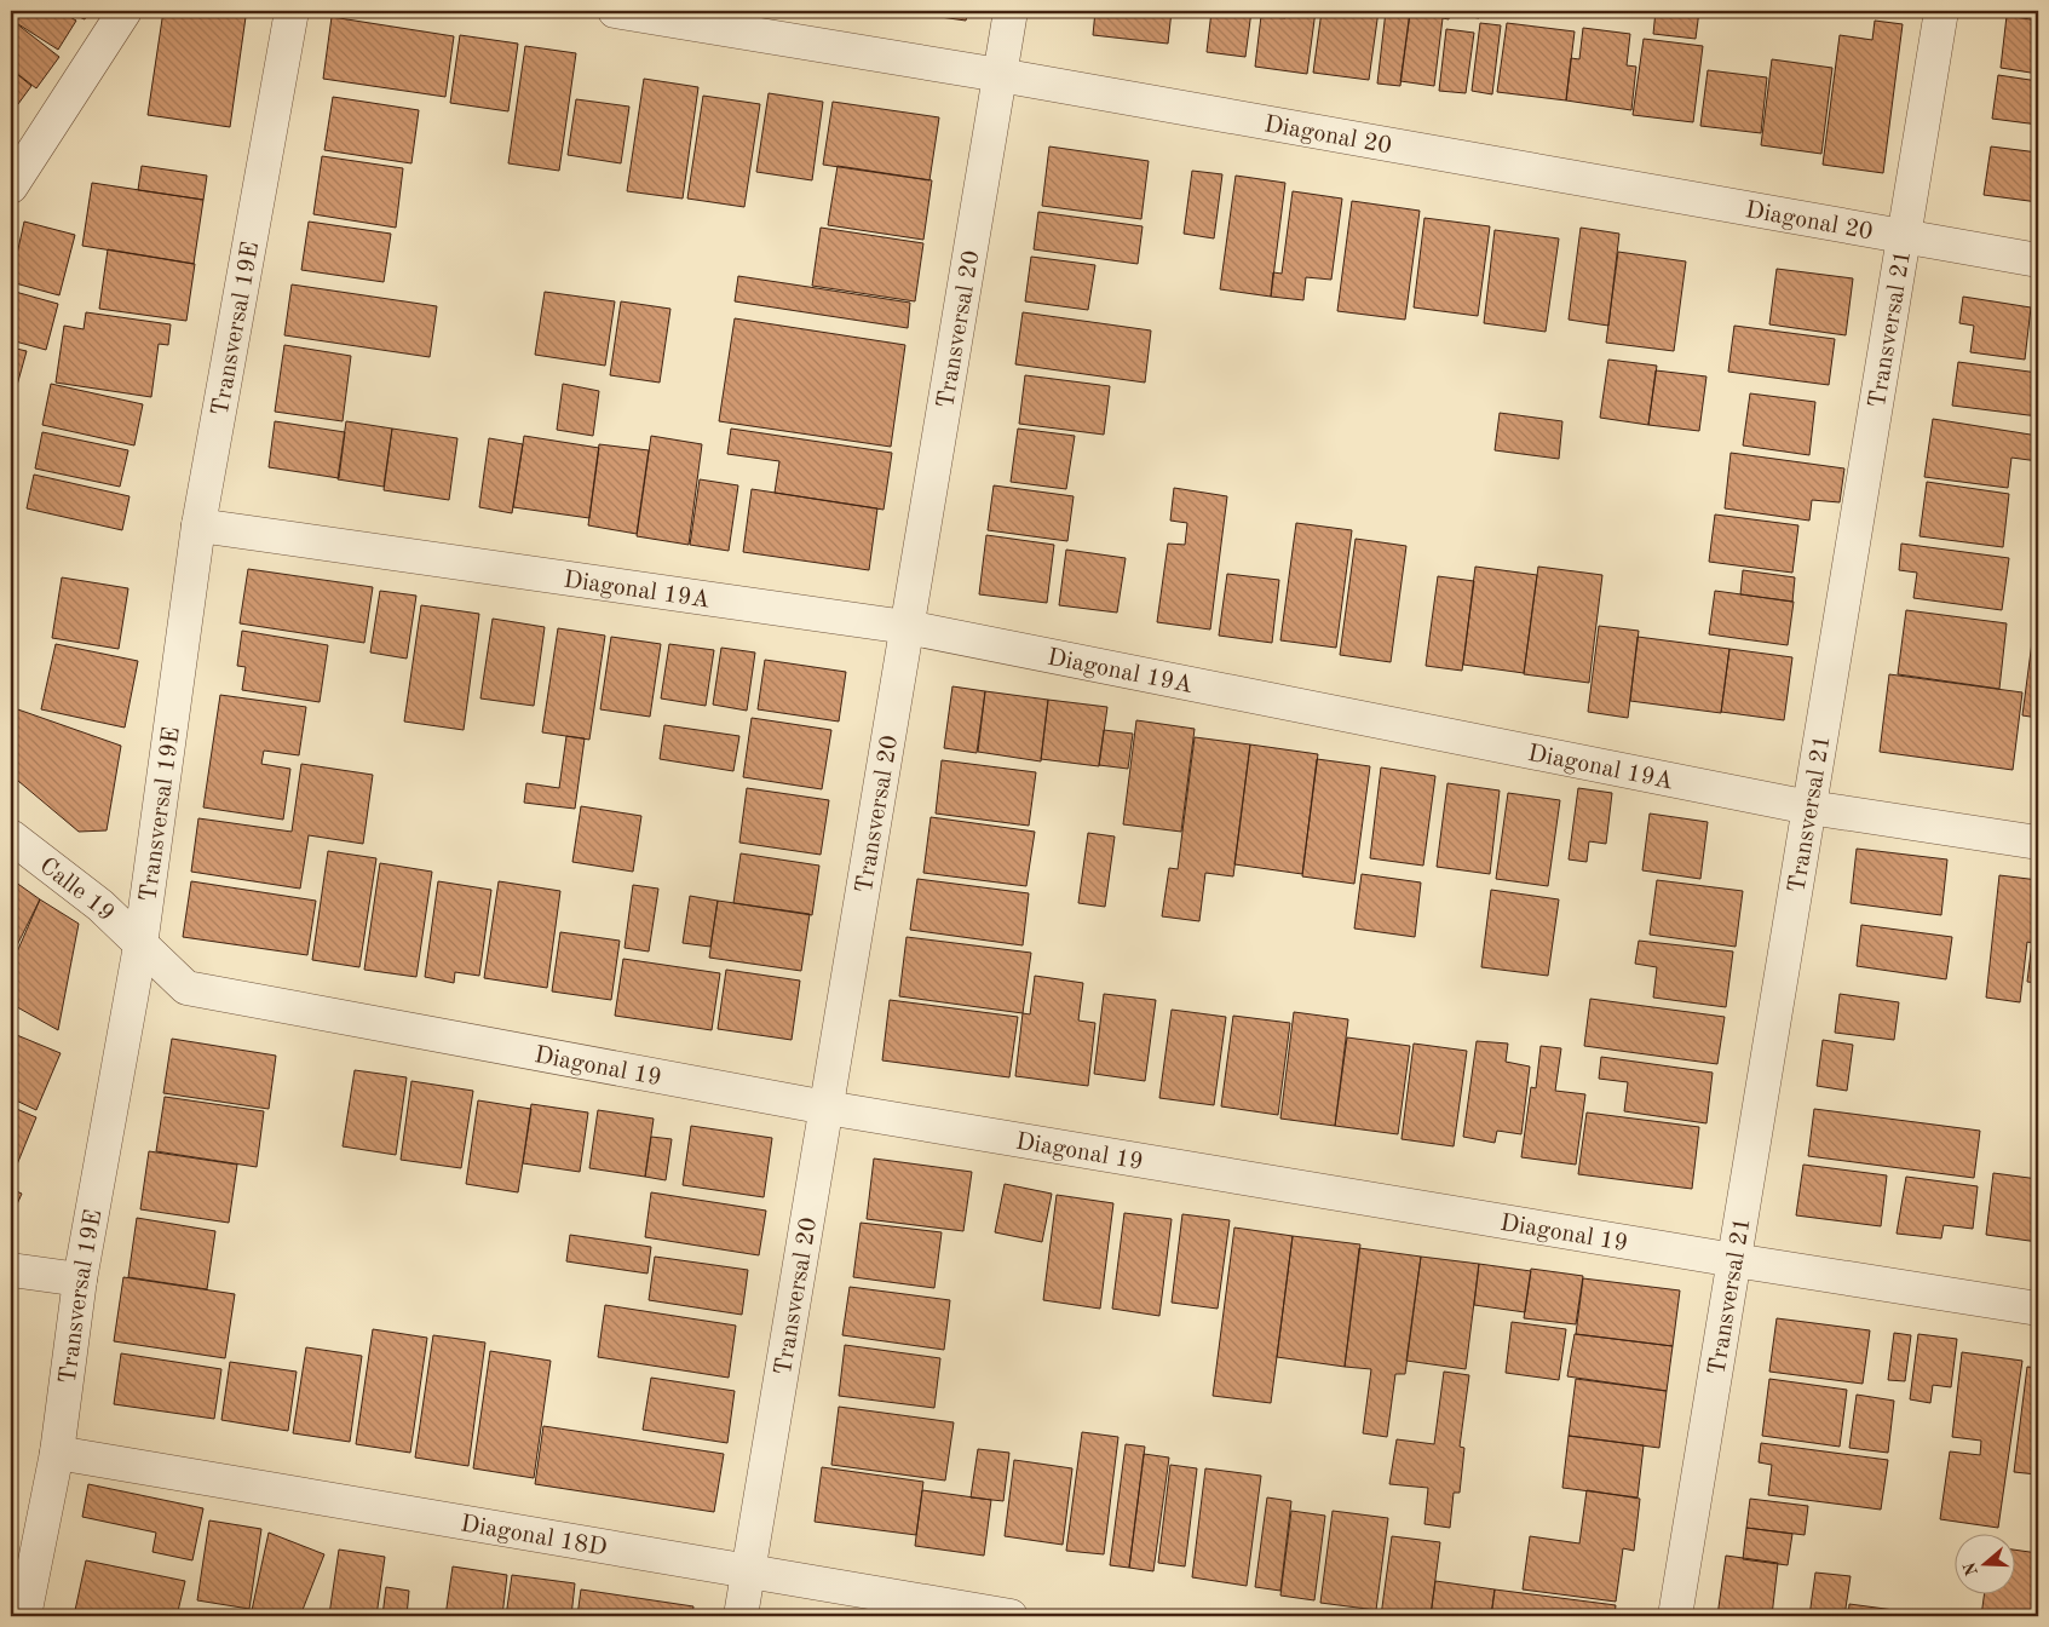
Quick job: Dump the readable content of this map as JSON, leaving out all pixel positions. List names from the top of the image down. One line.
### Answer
{"streets":{"street":["Diagonal 20","Transversal 19E","Transversal 21","Transversal 20","Diagonal 19A","Calle 19","Diagonal 19","Diagonal 18D"]},"crossings":[["Diagonal 20","Transversal 21"],["Diagonal 20","Transversal 20"],["Transversal 19E","Diagonal 19A"],["Transversal 19E","Calle 19"],["Transversal 19E","Diagonal 19"],["Transversal 19E","Diagonal 18D"],["Transversal 21","Diagonal 19A"],["Transversal 21","Diagonal 19"],["Transversal 20","Diagonal 19A"],["Transversal 20","Diagonal 19"],["Transversal 20","Diagonal 18D"],["Calle 19","Diagonal 19"]],"north":"left"}
